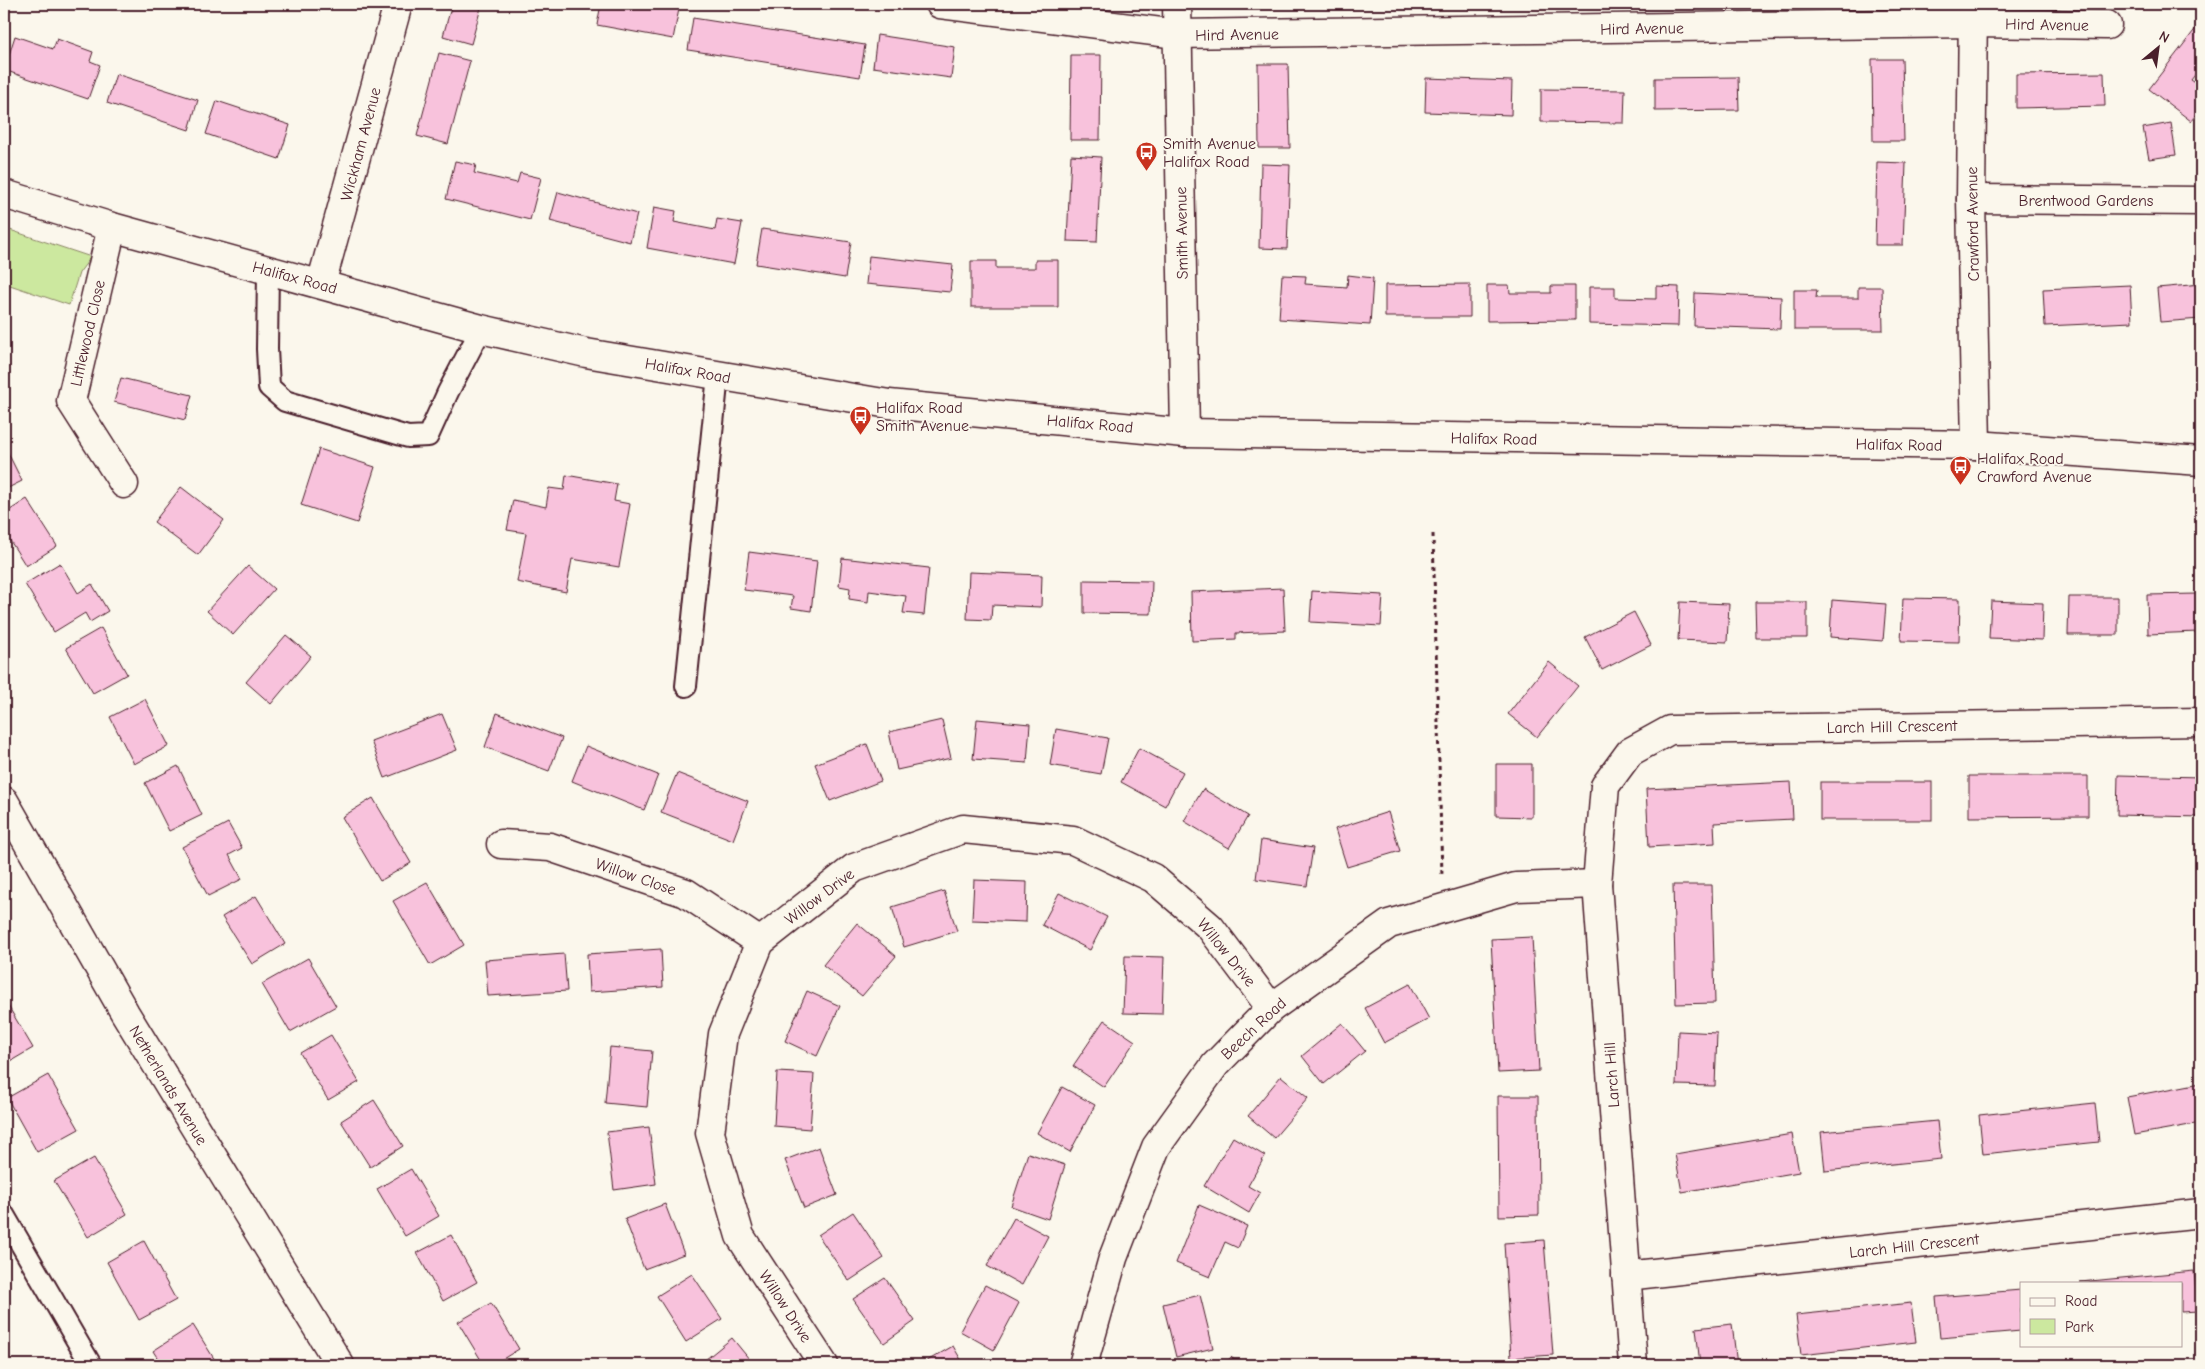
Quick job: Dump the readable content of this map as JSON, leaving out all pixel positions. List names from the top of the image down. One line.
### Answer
{"streets":{"main road":["Hird Avenue","Wickham Avenue","Brentwood Gardens","Crawford Avenue","Smith Avenue","Halifax Road","Littlewood Close","Larch Hill Crescent","Willow Close","Willow Drive","Beech Road","Larch Hill","Netherlands Avenue"]},"crossings":[["Hird Avenue","Crawford Avenue"],["Hird Avenue","Smith Avenue"],["Wickham Avenue","Halifax Road"],["Brentwood Gardens","Crawford Avenue"],["Crawford Avenue","Halifax Road"],["Smith Avenue","Halifax Road"],["Halifax Road","Littlewood Close"],["Larch Hill Crescent","Larch Hill"],["Willow Close","Willow Drive"],["Willow Drive","Beech Road"],["Beech Road","Larch Hill"]],"places":{"bus stop":["Smith Avenue Halifax Road","Halifax Road Smith Avenue","Halifax Road Crawford Avenue"]},"legend":["Road","Park"],"north":"top right"}
